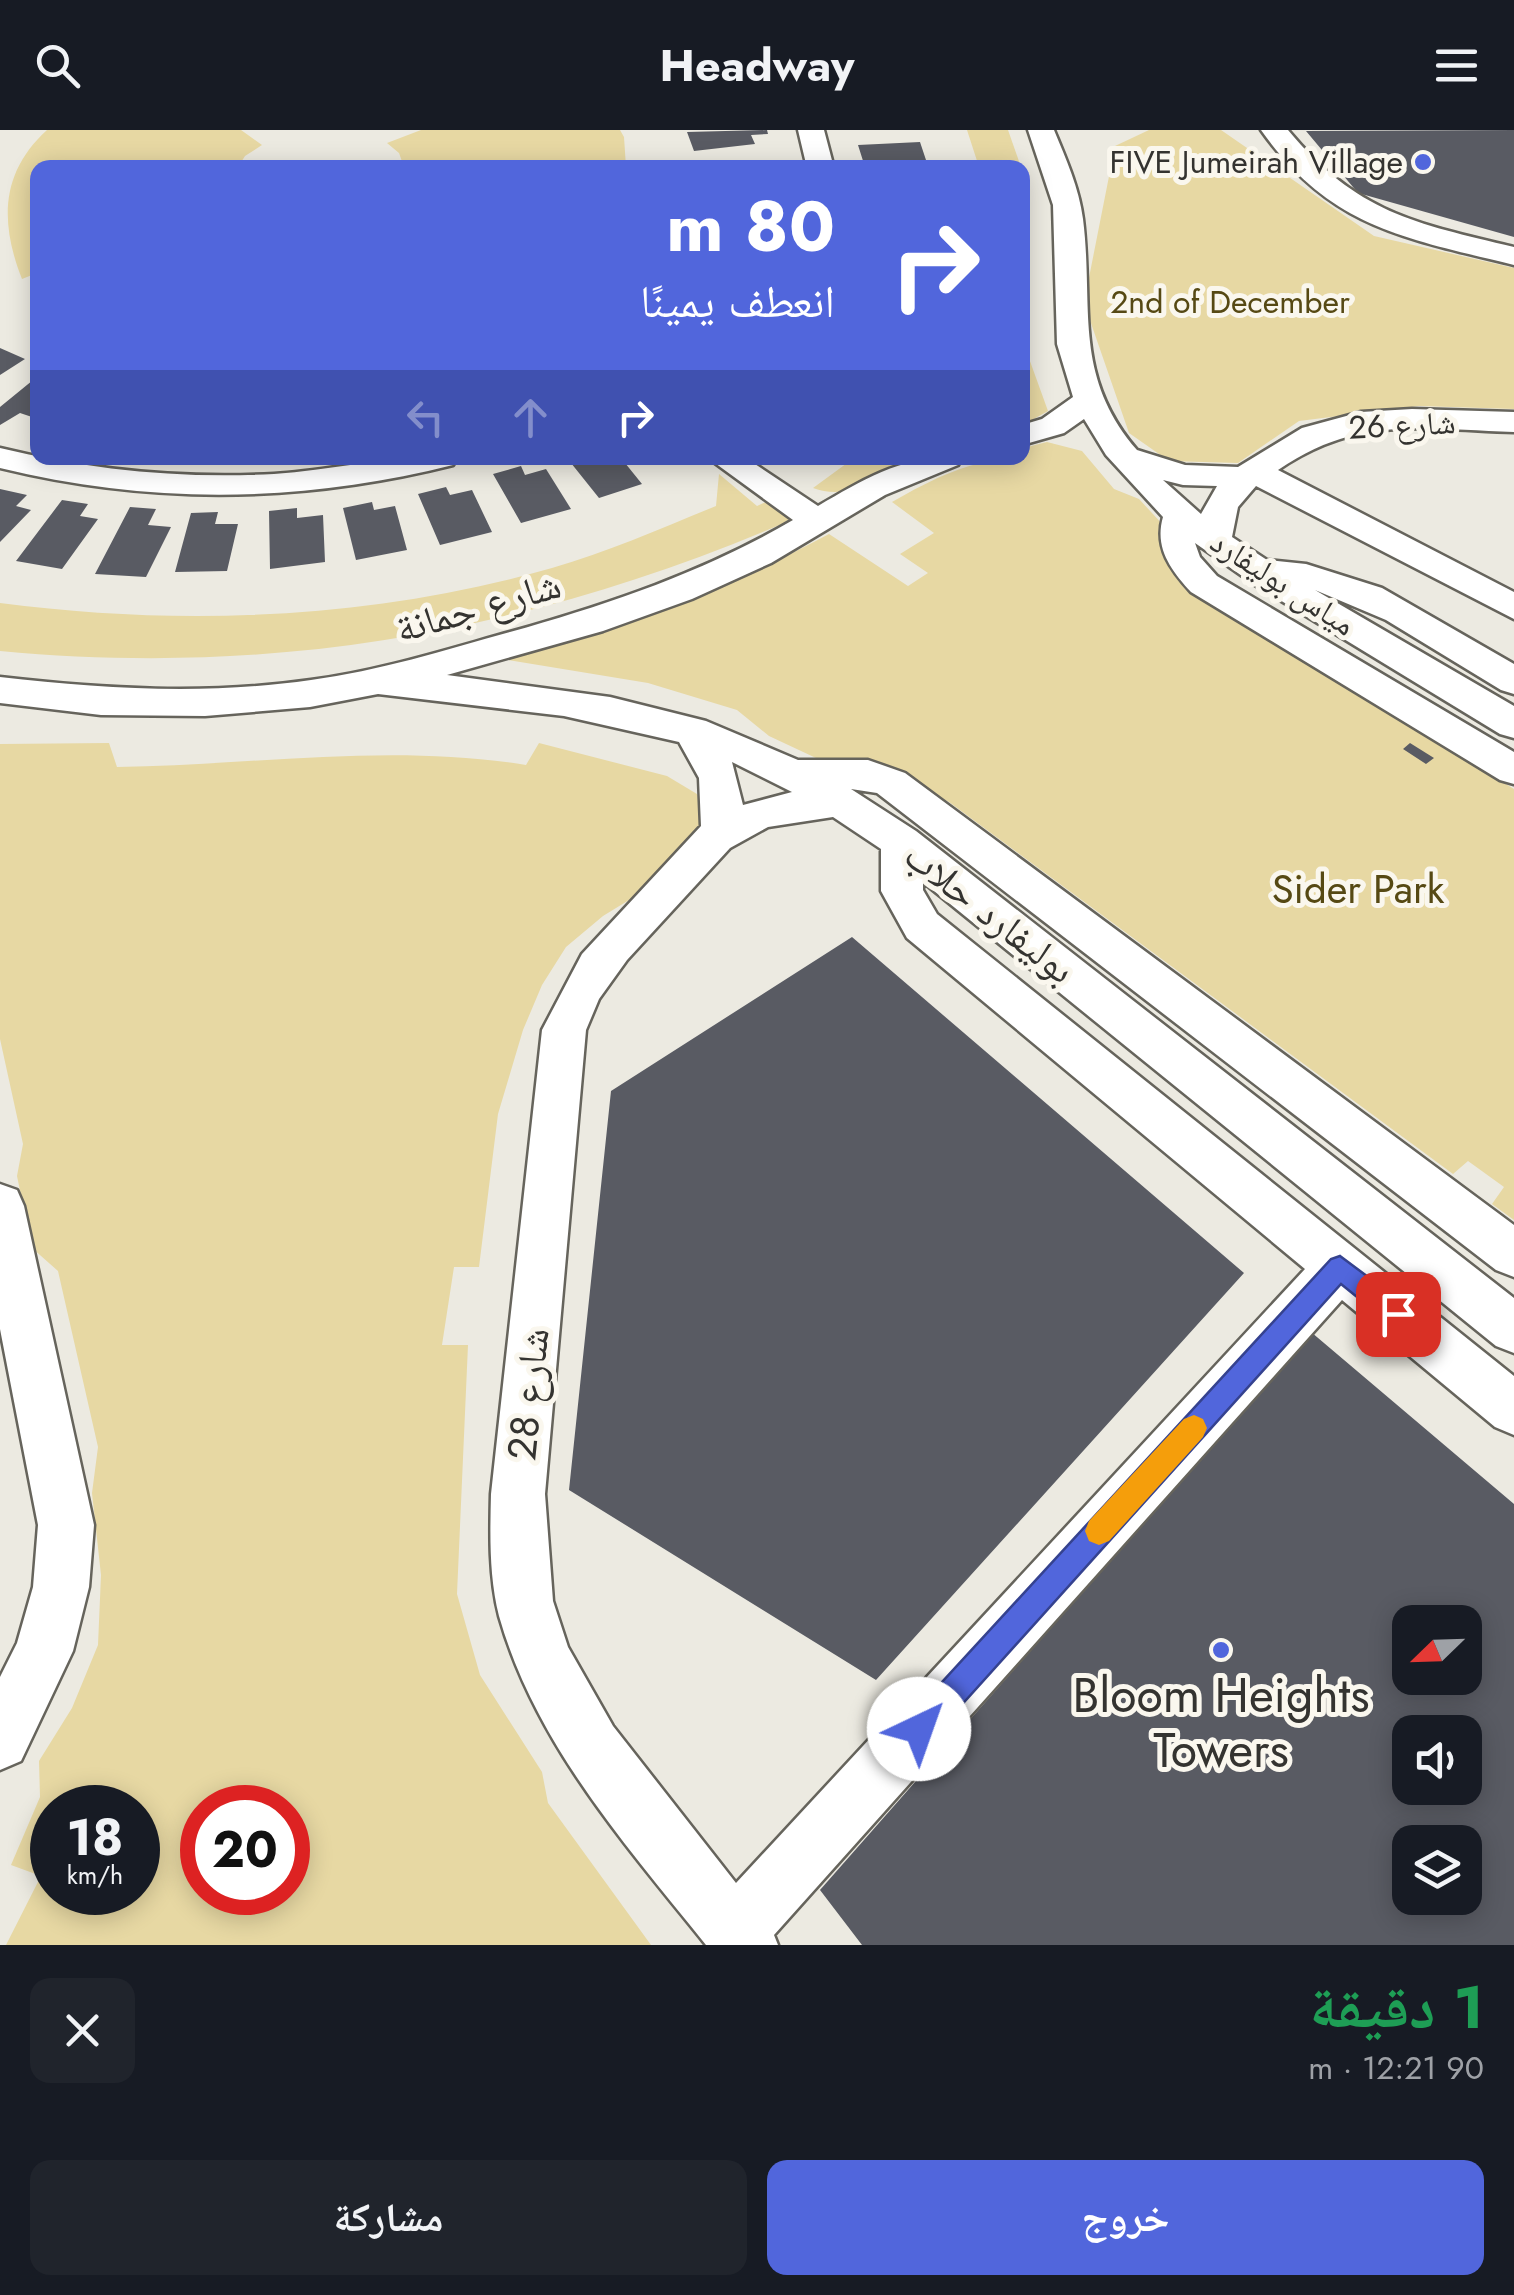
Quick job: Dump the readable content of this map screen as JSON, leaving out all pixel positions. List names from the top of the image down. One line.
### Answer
{"streets":{"street":["شارع 26","مياس بوليفارد","شارع جمانة","بوليفارد حلاب","شارع 28"]},"crossings":[["شارع 26","مياس بوليفارد"],["شارع جمانة","بوليفارد حلاب"],["بوليفارد حلاب","شارع 28"]],"parks":["2nd of December","Sider Park"],"places":["FIVE Jumeirah Village","Bloom Heights Towers"],"north":"bottom left","page":{"header":"Headway","turn":["80 m","انعطف يمينًا"],"speed":"18 km/h","limit":"20","heading":["1 دقيقة","90 m · 12:21"],"buttons":["خروج","مشاركة"]}}
